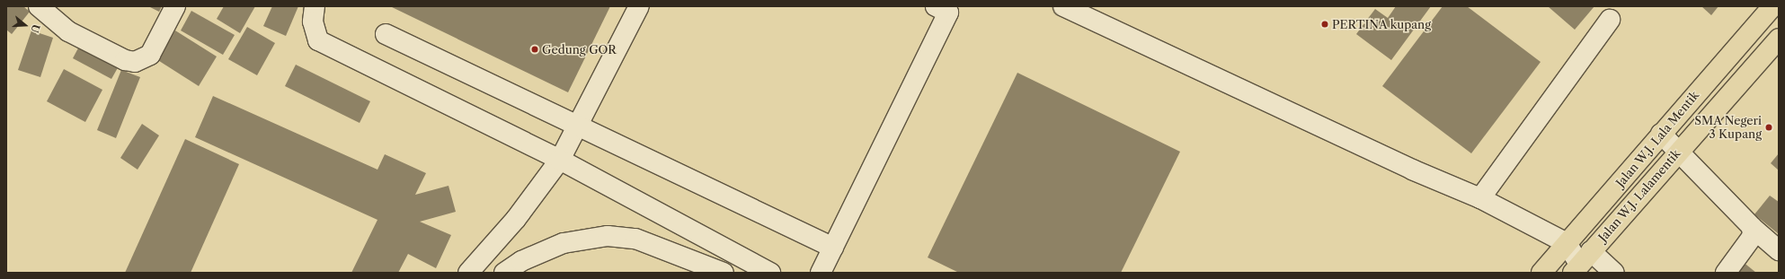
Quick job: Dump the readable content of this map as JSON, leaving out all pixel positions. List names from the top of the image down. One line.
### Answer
{"streets":{"main road":["Jalan W.J. Lala Mentik","Jalan W.J. Lalamentik"]},"places":["PERTINA kupang","Gedung GOR","SMA Negeri 3 Kupang"],"north":"right"}
